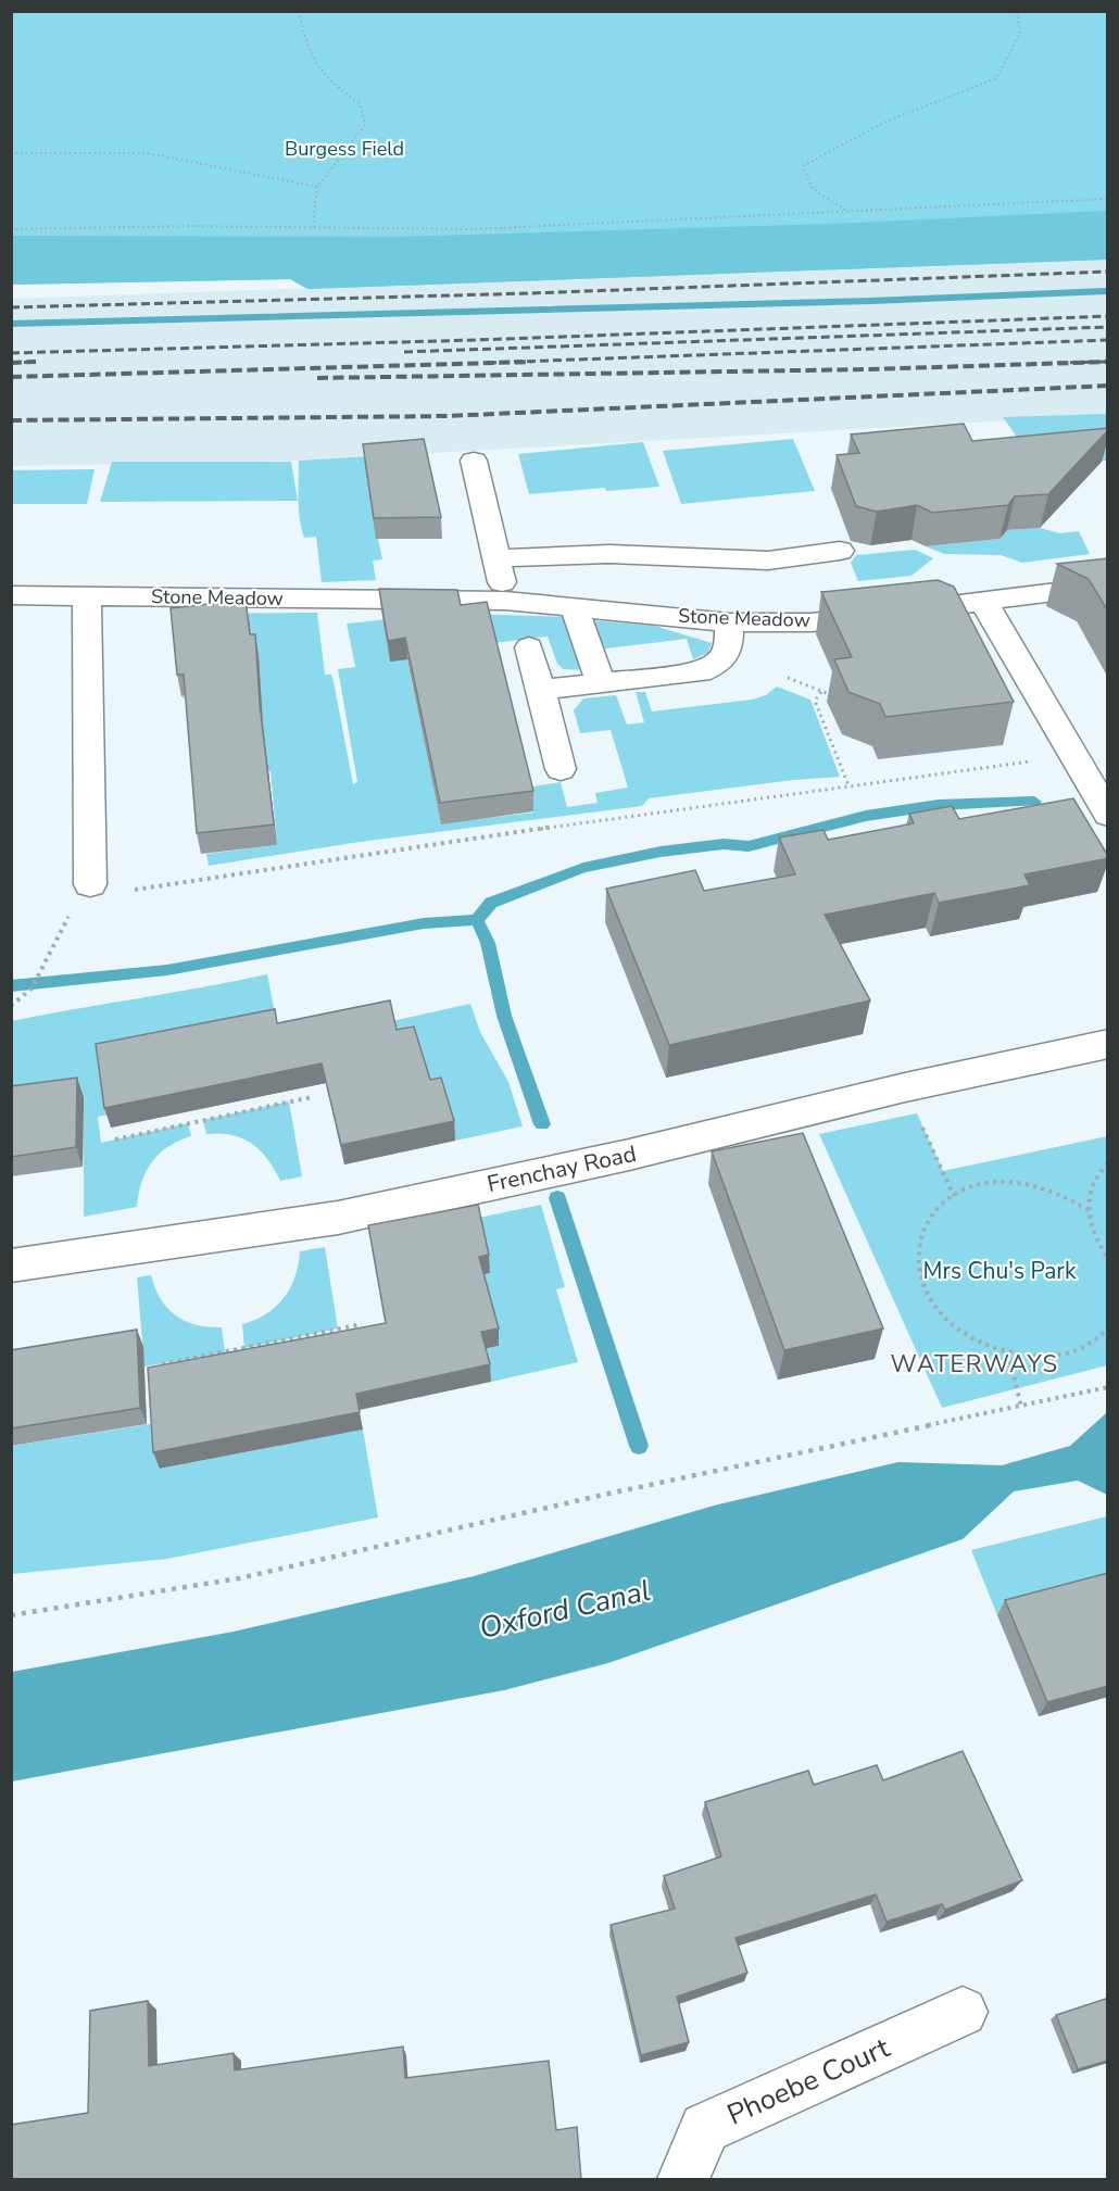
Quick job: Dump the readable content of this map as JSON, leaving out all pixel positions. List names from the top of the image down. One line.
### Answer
{"streets":{"street":["Stone Meadow","Frenchay Road","Phoebe Court"]},"districts":["WATERWAYS"],"water":["Oxford Canal"],"parks":["Burgess Field","Mrs Chu's Park"]}
